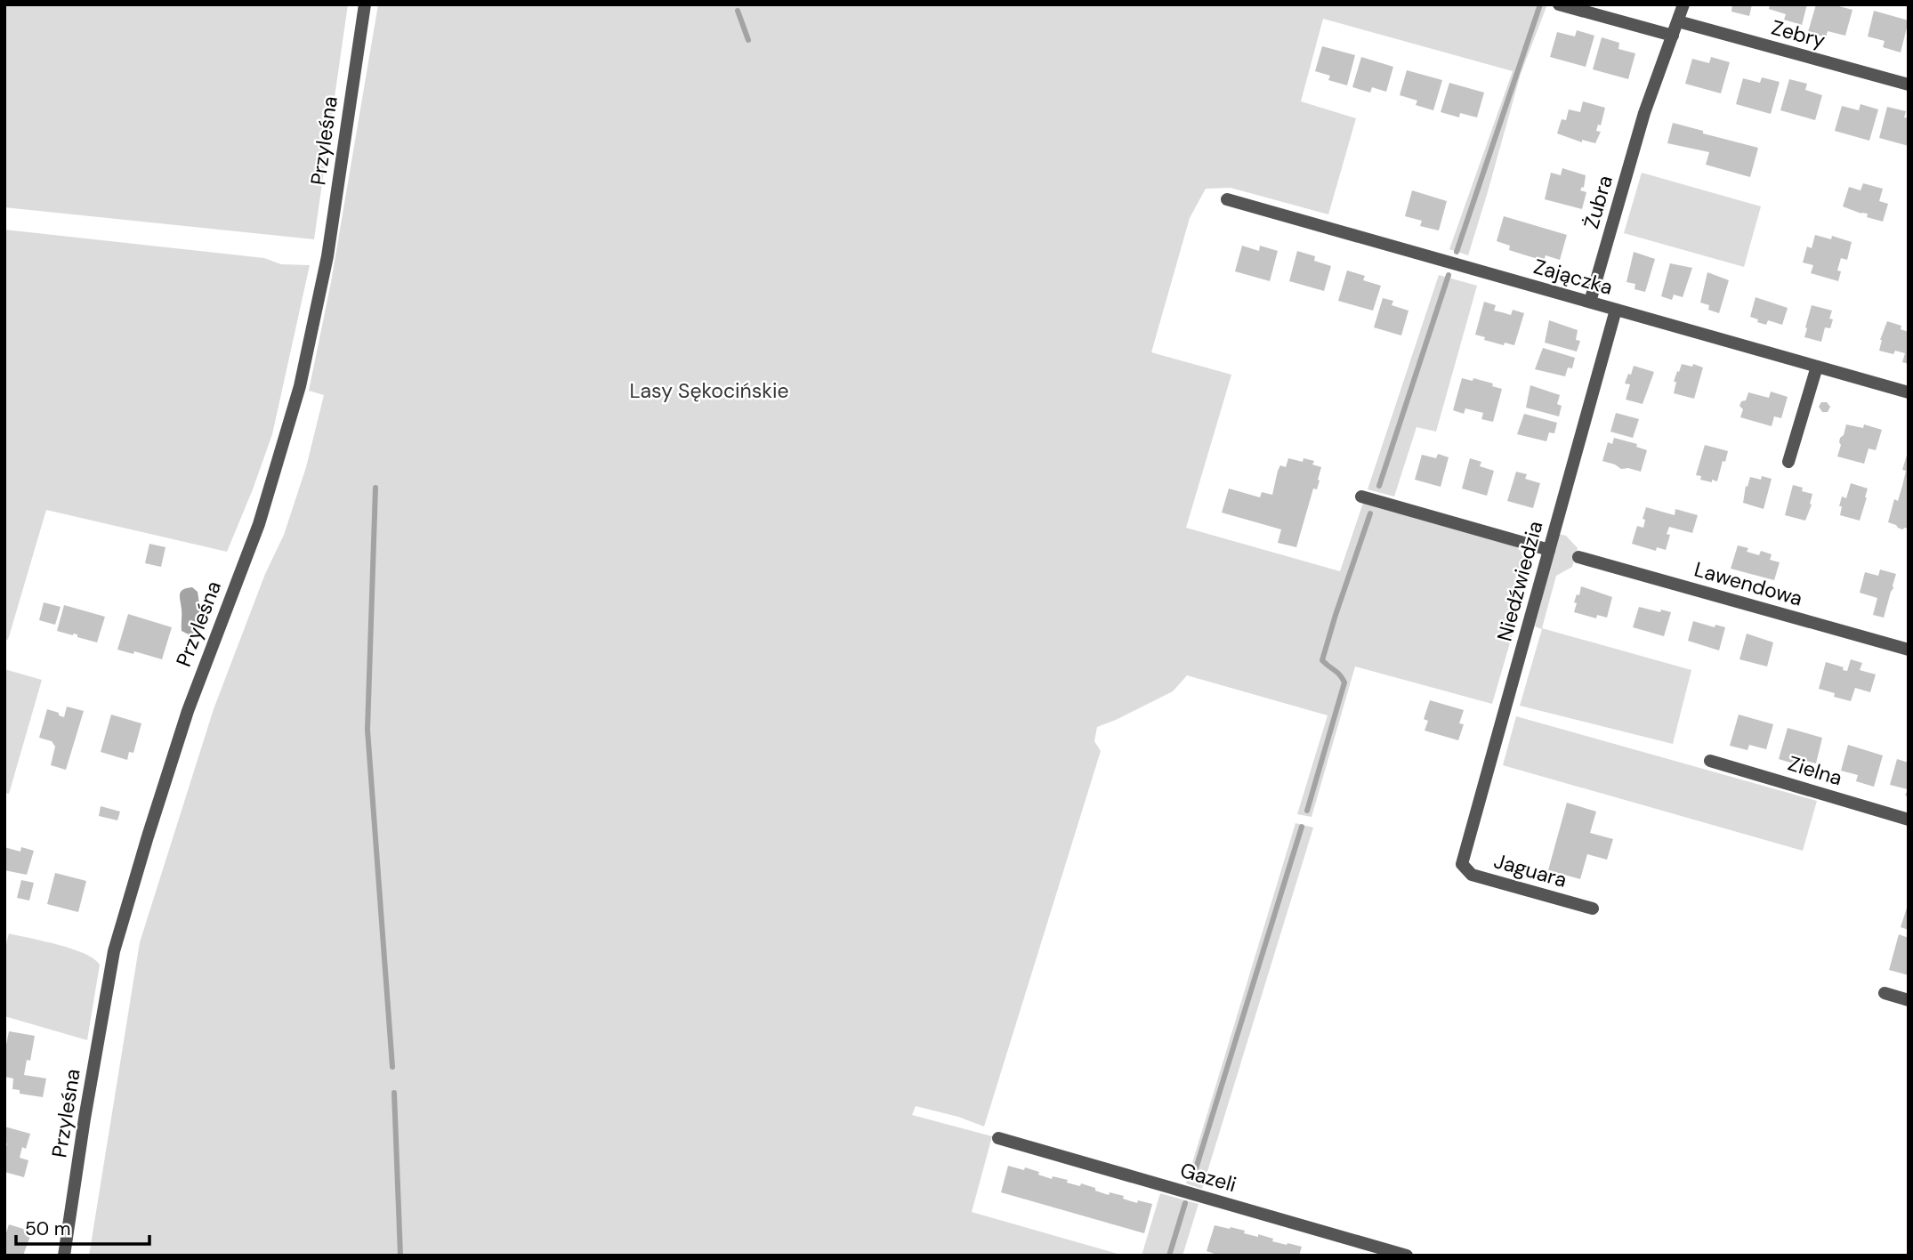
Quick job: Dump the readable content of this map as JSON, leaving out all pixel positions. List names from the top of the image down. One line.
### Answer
{"streets":{"street":["Zebry","Przyleśna","Żubra","Zajączka","Niedźwiedzia","Lawendowa","Zielna","Jaguara","Gazeli"]},"crossings":[["Żubra","Zajączka"],["Zajączka","Niedźwiedzia"],["Niedźwiedzia","Jaguara"]],"parks":["Lasy Sękocińskie"],"scale_bar":"50 m"}
